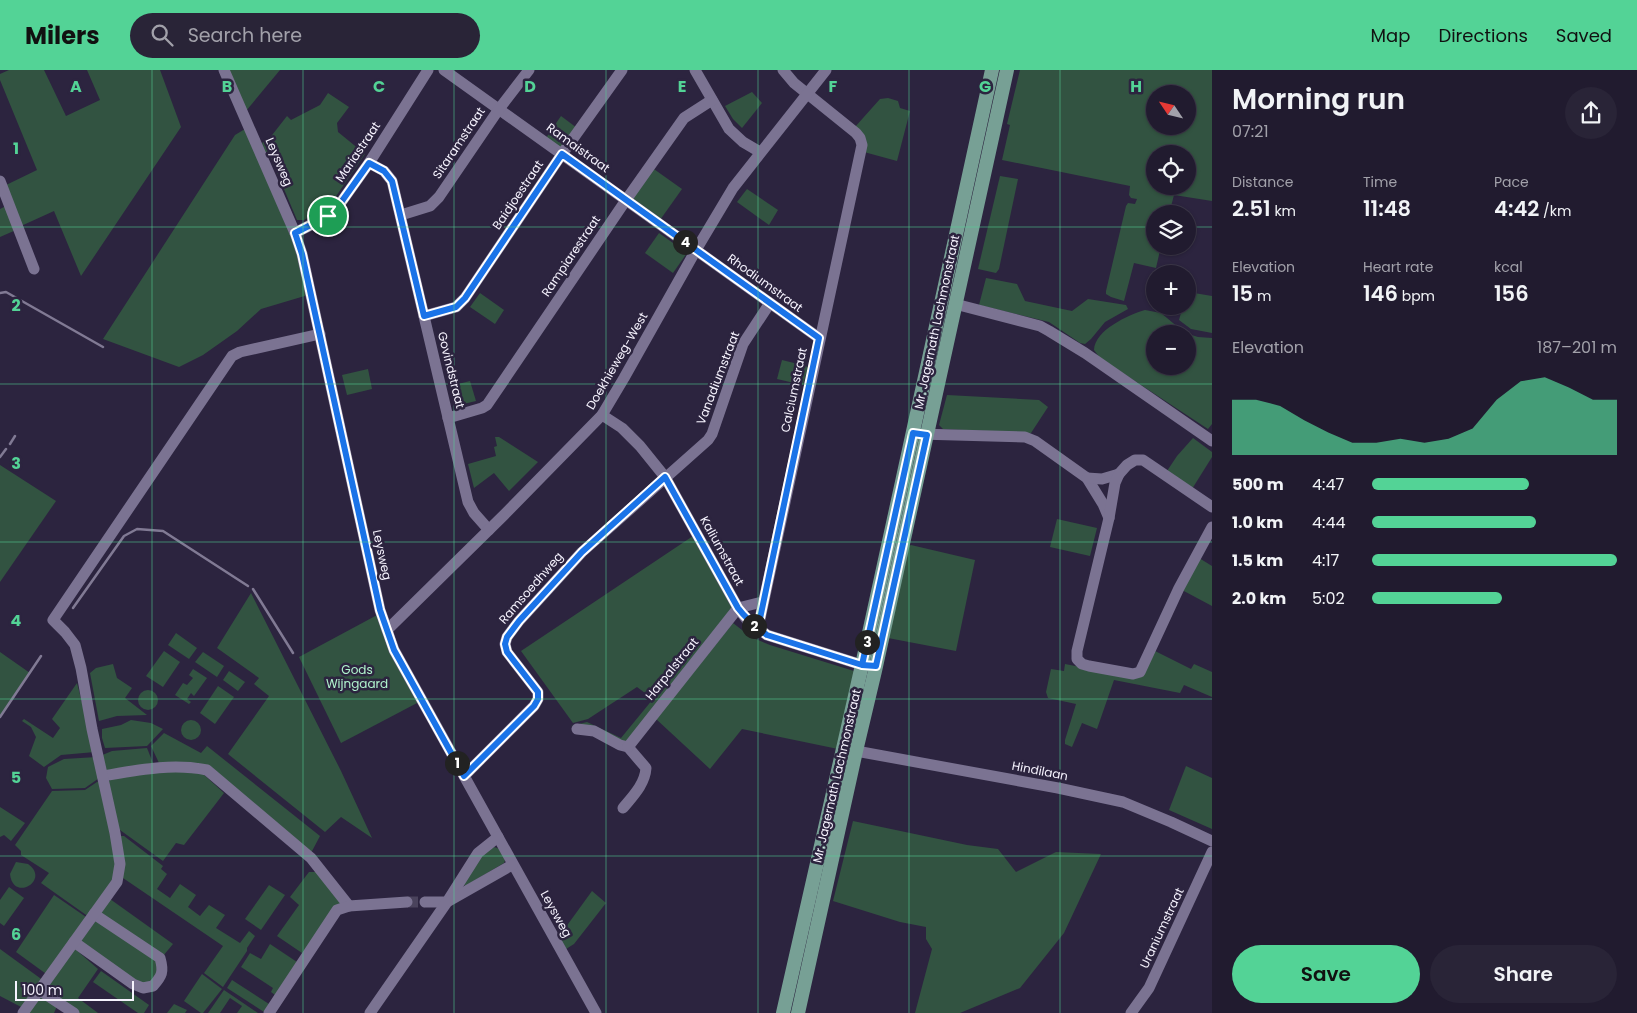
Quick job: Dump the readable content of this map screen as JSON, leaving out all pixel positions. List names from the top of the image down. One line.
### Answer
{"streets":{"main road":["Mr. Jagernath Lachmonstraat"],"street":["Sitaramstraat","Ramaistraat","Mariastraat","Leysweg","Baidjoestraat","Rampiarestraat","Rhodiumstraat","Doekhieweg-West","Govindstraat","Vanadiumstraat","Calciumstraat","Kaliumstraat","Ramsoedhweg","Harpalstraat","Hindilaan","Uraniumstraat"]},"crossings":[["Sitaramstraat","Ramaistraat"],["Sitaramstraat","Govindstraat"],["Ramaistraat","Baidjoestraat"],["Ramaistraat","Rampiarestraat"],["Ramaistraat","Rhodiumstraat"],["Ramaistraat","Doekhieweg-West"],["Mariastraat","Leysweg"],["Mariastraat","Govindstraat"],["Leysweg","Doekhieweg-West"],["Leysweg","Ramsoedhweg"],["Baidjoestraat","Govindstraat"],["Rampiarestraat","Govindstraat"],["Rhodiumstraat","Doekhieweg-West"],["Rhodiumstraat","Vanadiumstraat"],["Rhodiumstraat","Calciumstraat"],["Mr. Jagernath Lachmonstraat","Kaliumstraat"],["Mr. Jagernath Lachmonstraat","Hindilaan"],["Doekhieweg-West","Govindstraat"],["Doekhieweg-West","Calciumstraat"],["Doekhieweg-West","Kaliumstraat"],["Vanadiumstraat","Kaliumstraat"],["Vanadiumstraat","Ramsoedhweg"],["Calciumstraat","Kaliumstraat"],["Kaliumstraat","Ramsoedhweg"],["Kaliumstraat","Harpalstraat"]],"parks":["Gods Wijngaard"],"scale_bar":"100 m","north":"top left","page":{"header":"Milers","search":"Search here","nav":["Map","Directions","Saved"],"heading":["Morning run","07:21"],"map_buttons":["+","−"],"stats":[["Distance","2.51 km"],["Time","11:48"],["Pace","4:42 /km"],["Elevation","15 m"],["Heart rate","146 bpm"],["kcal","156"]],"pins":["4","2","3","1"],"chart":["Elevation","187–201 m"],"list":[{"name":"500 m","note":"4:47"},{"name":"1.0 km","note":"4:44"},{"name":"1.5 km","note":"4:17"},{"name":"2.0 km","note":"5:02"}],"buttons":["Save","Share"],"scale":"100 m"},"grid":{"columns":["A","B","C","D","E","F","G","H"],"rows":["1","2","3","4","5","6"]}}
